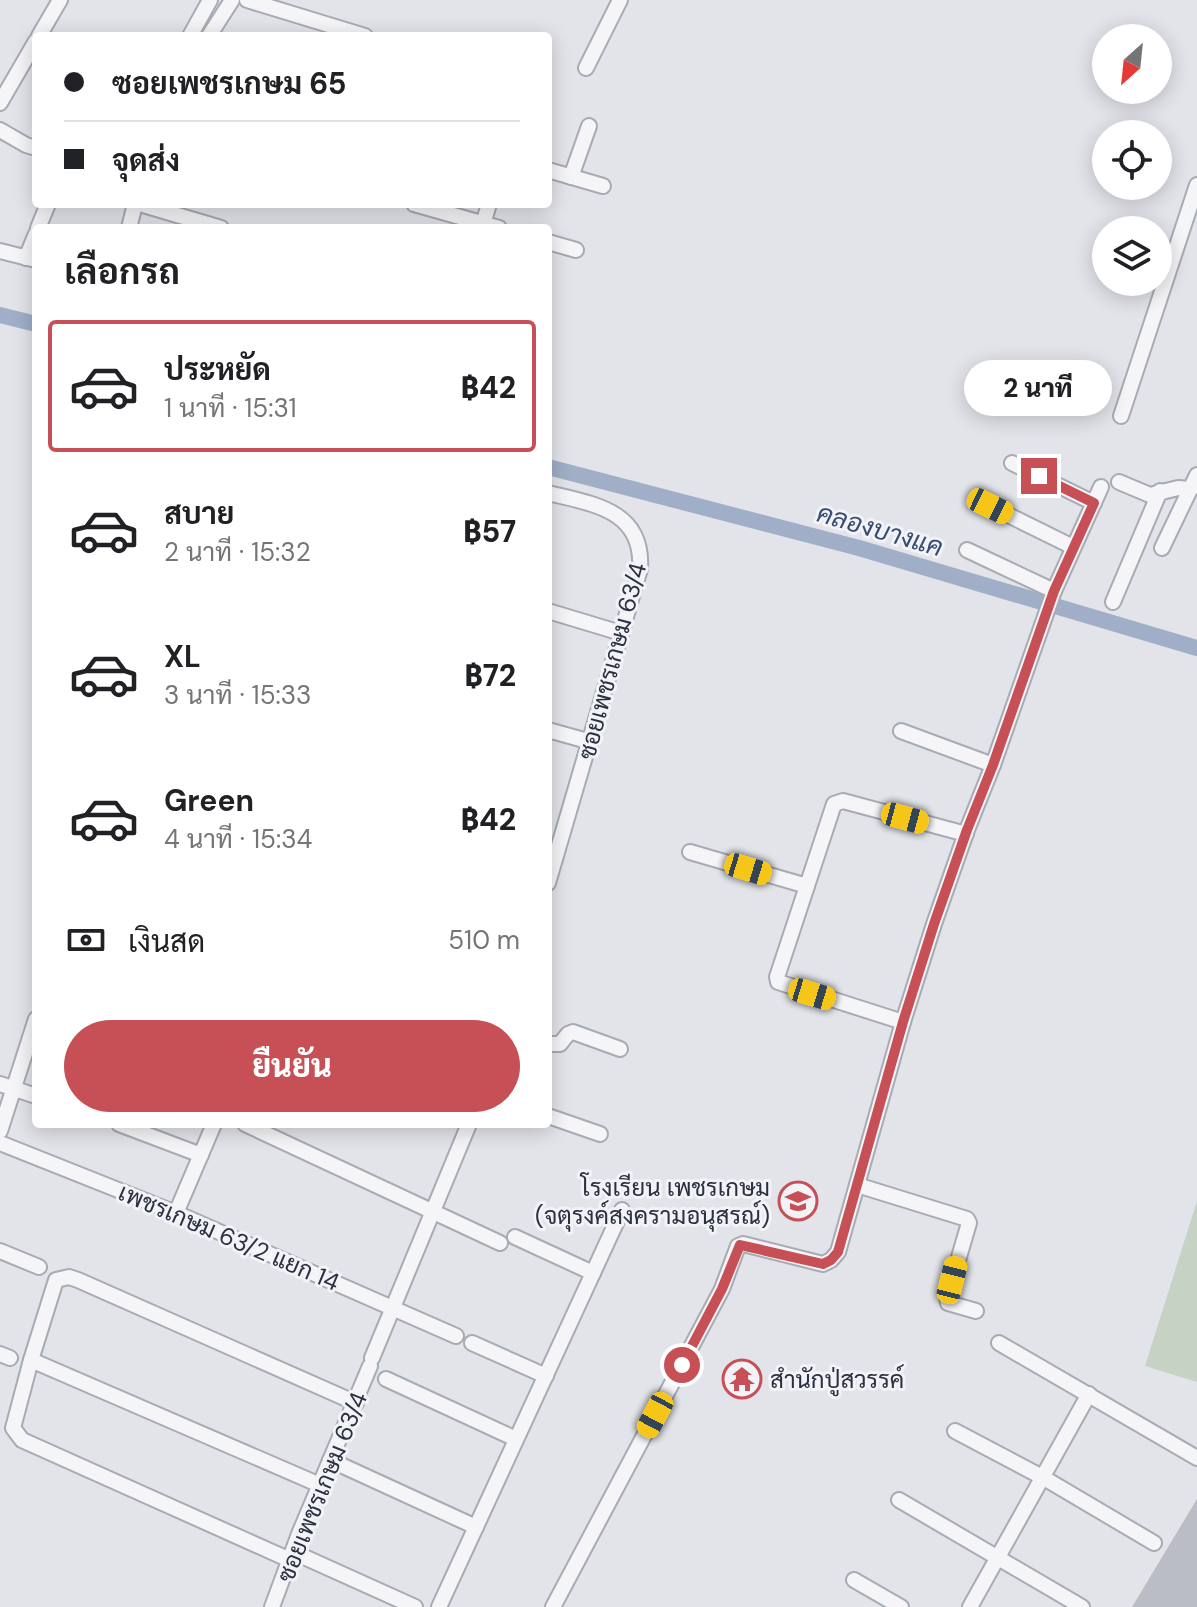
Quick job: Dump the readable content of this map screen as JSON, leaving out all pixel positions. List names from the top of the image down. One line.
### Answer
{"streets":{"street":["ซอยเพชรเกษม 63/4","เพชรเกษม 63/2 แยก 14"]},"crossings":[["ซอยเพชรเกษม 63/4","เพชรเกษม 63/2 แยก 14"]],"water":["คลองบางแค"],"places":{"school or university":["โรงเรียน เพชรเกษม (จตุรงค์สงครามอนุสรณ์)"],"temple":["สำนักปู่สวรรค์"]},"north":"bottom left","page":{"banner":["ซอยเพชรเกษม 65","จุดส่ง"],"heading":"เลือกรถ","list":[{"name":"ประหยัด","note":"1 นาที · 15:31","value":"฿42"},{"name":"สบาย","note":"2 นาที · 15:32","value":"฿57"},{"name":"XL","note":"3 นาที · 15:33","value":"฿72"},{"name":"Green","note":"4 นาที · 15:34","value":"฿42"}],"bubble":"2 นาที","pay":["เงินสด","510 m"],"buttons":"ยืนยัน"}}
